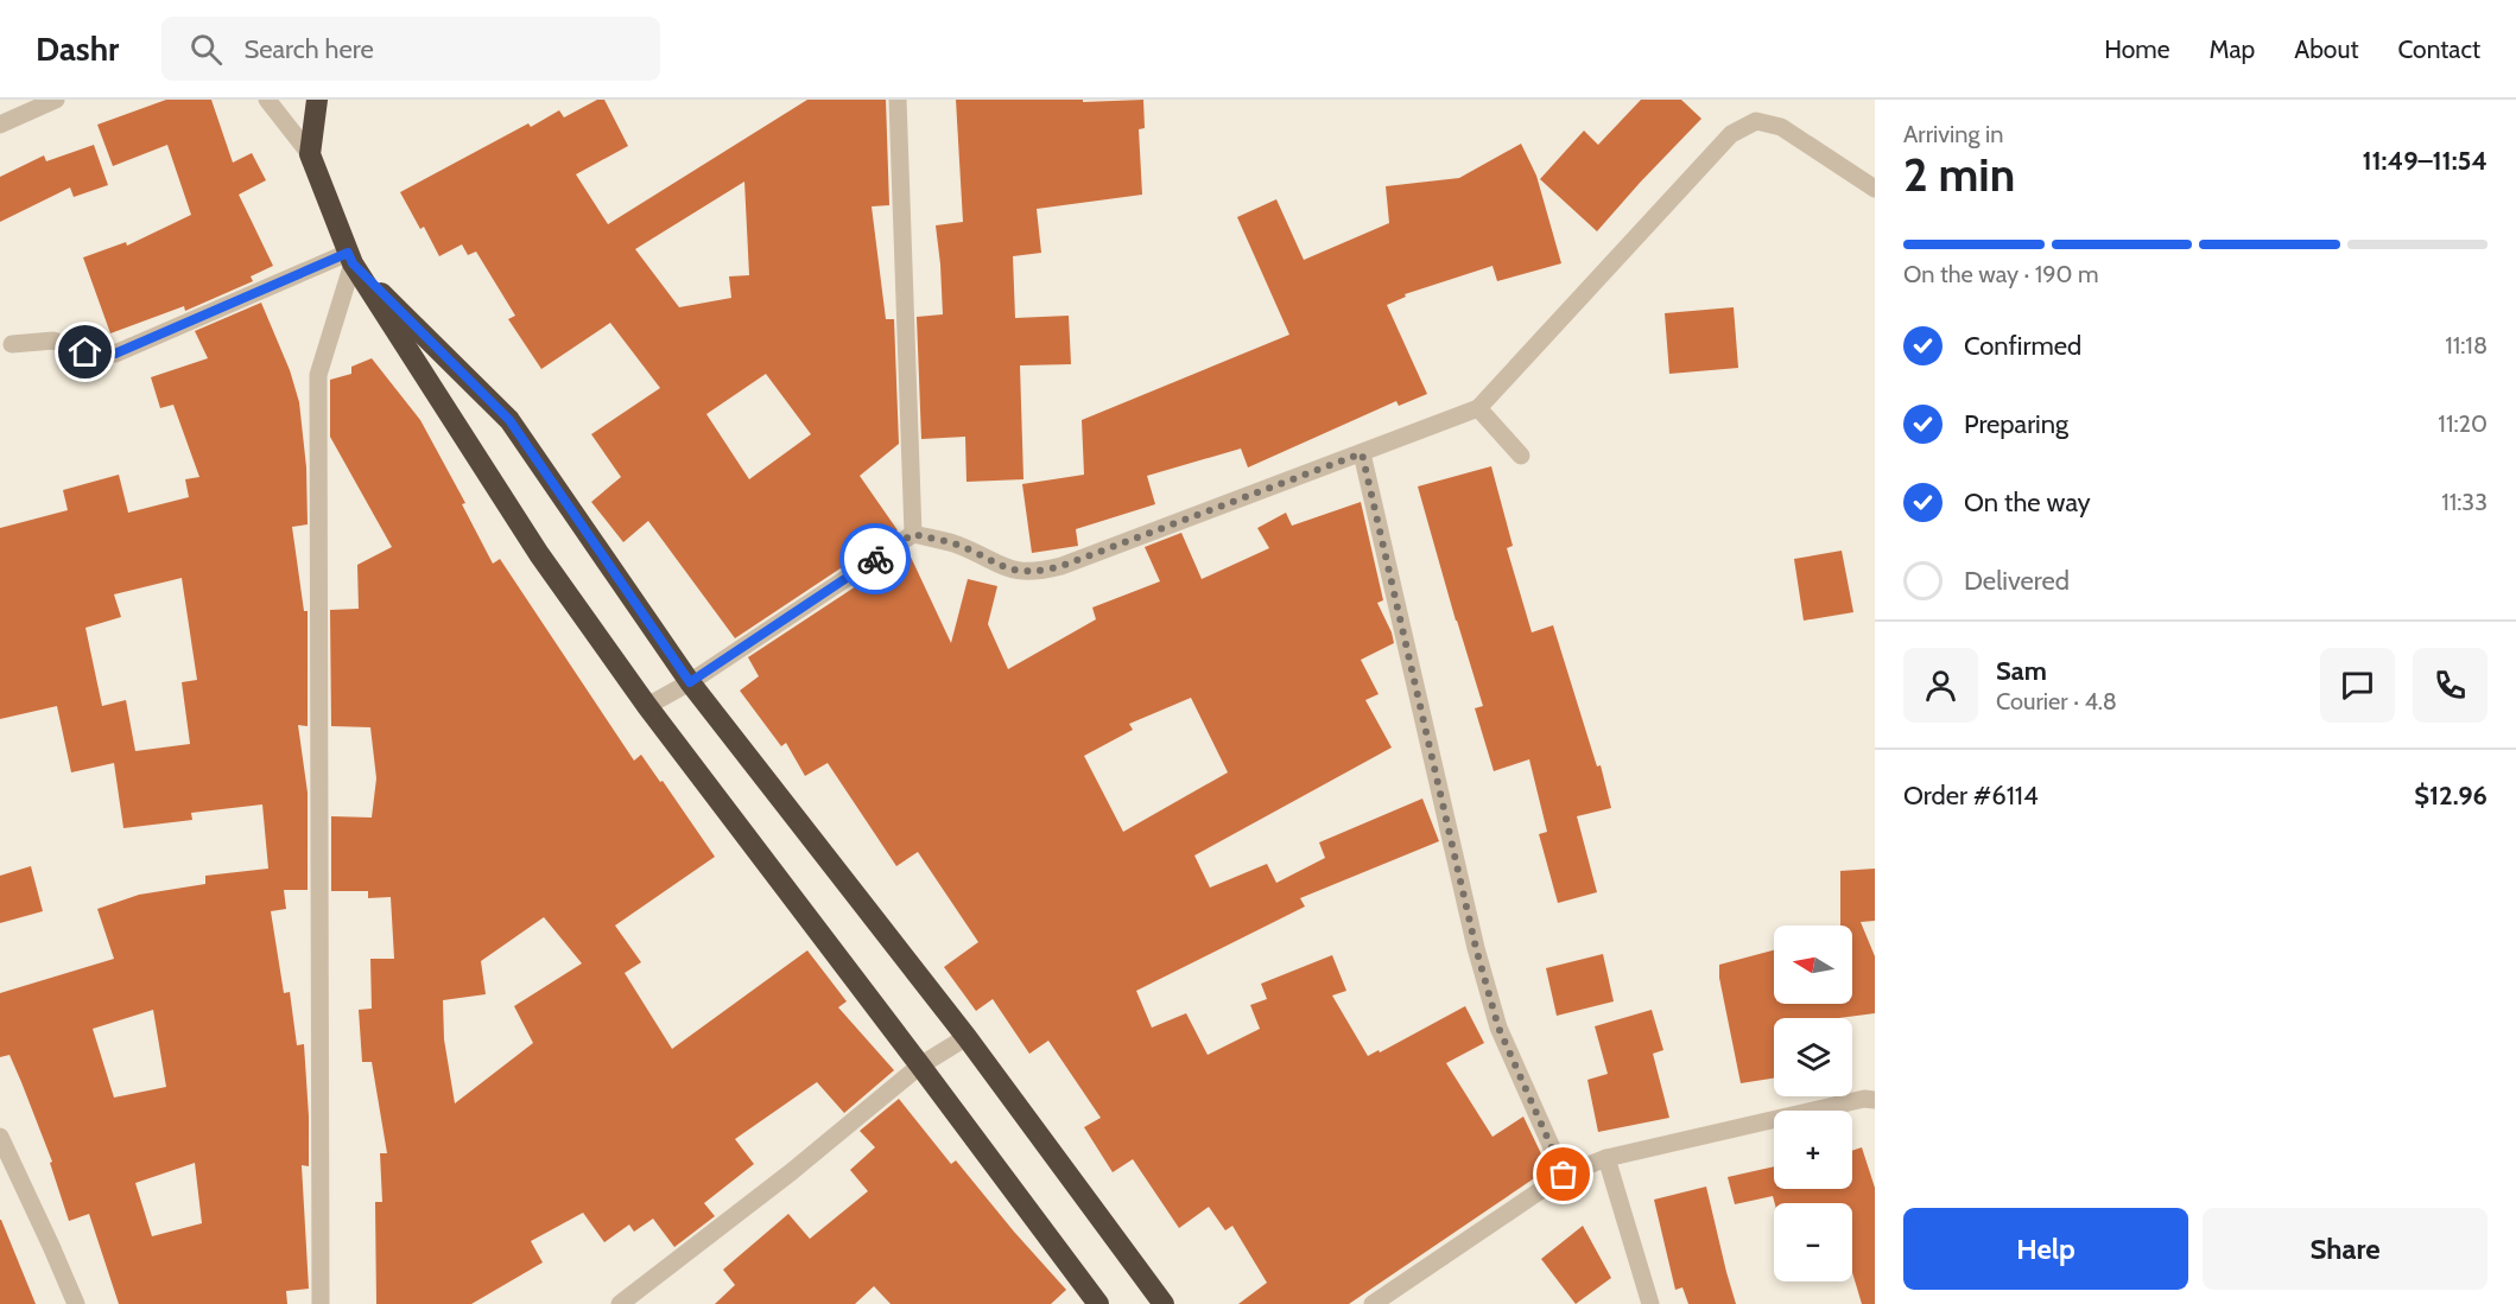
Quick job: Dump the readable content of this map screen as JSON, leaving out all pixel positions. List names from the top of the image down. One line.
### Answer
{"north":"left","page":{"header":"Dashr","search":"Search here","nav":["Home","Map","About","Contact"],"heading":["2 min","Arriving in","11:49–11:54"],"panel":["Sam","Courier · 4.8","Order #6114","$12.96"],"bar":"On the way · 190 m","list":[["Confirmed","11:18"],["Preparing","11:20"],["On the way","11:33"],"Delivered"],"map_buttons":["+","−"],"buttons":["Help","Share"]}}
